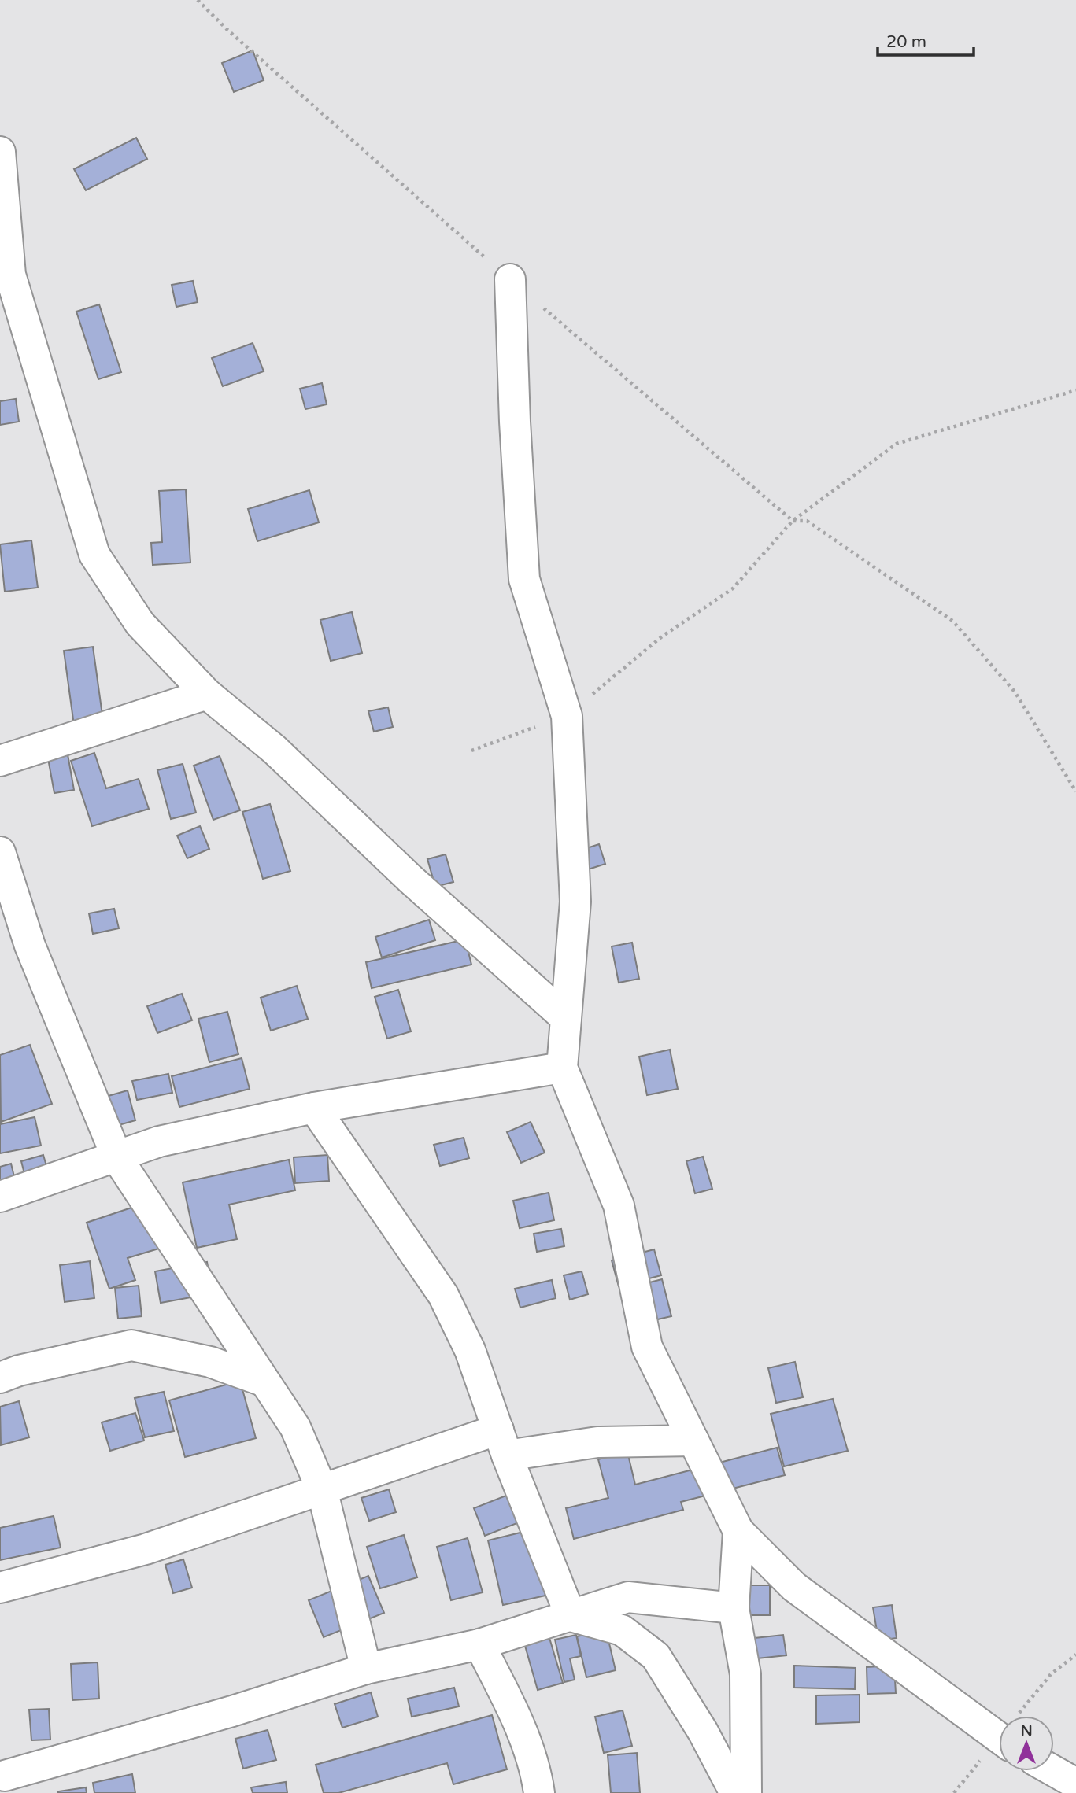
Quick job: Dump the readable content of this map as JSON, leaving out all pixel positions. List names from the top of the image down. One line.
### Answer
{"scale_bar":"20 m","north":"top"}
